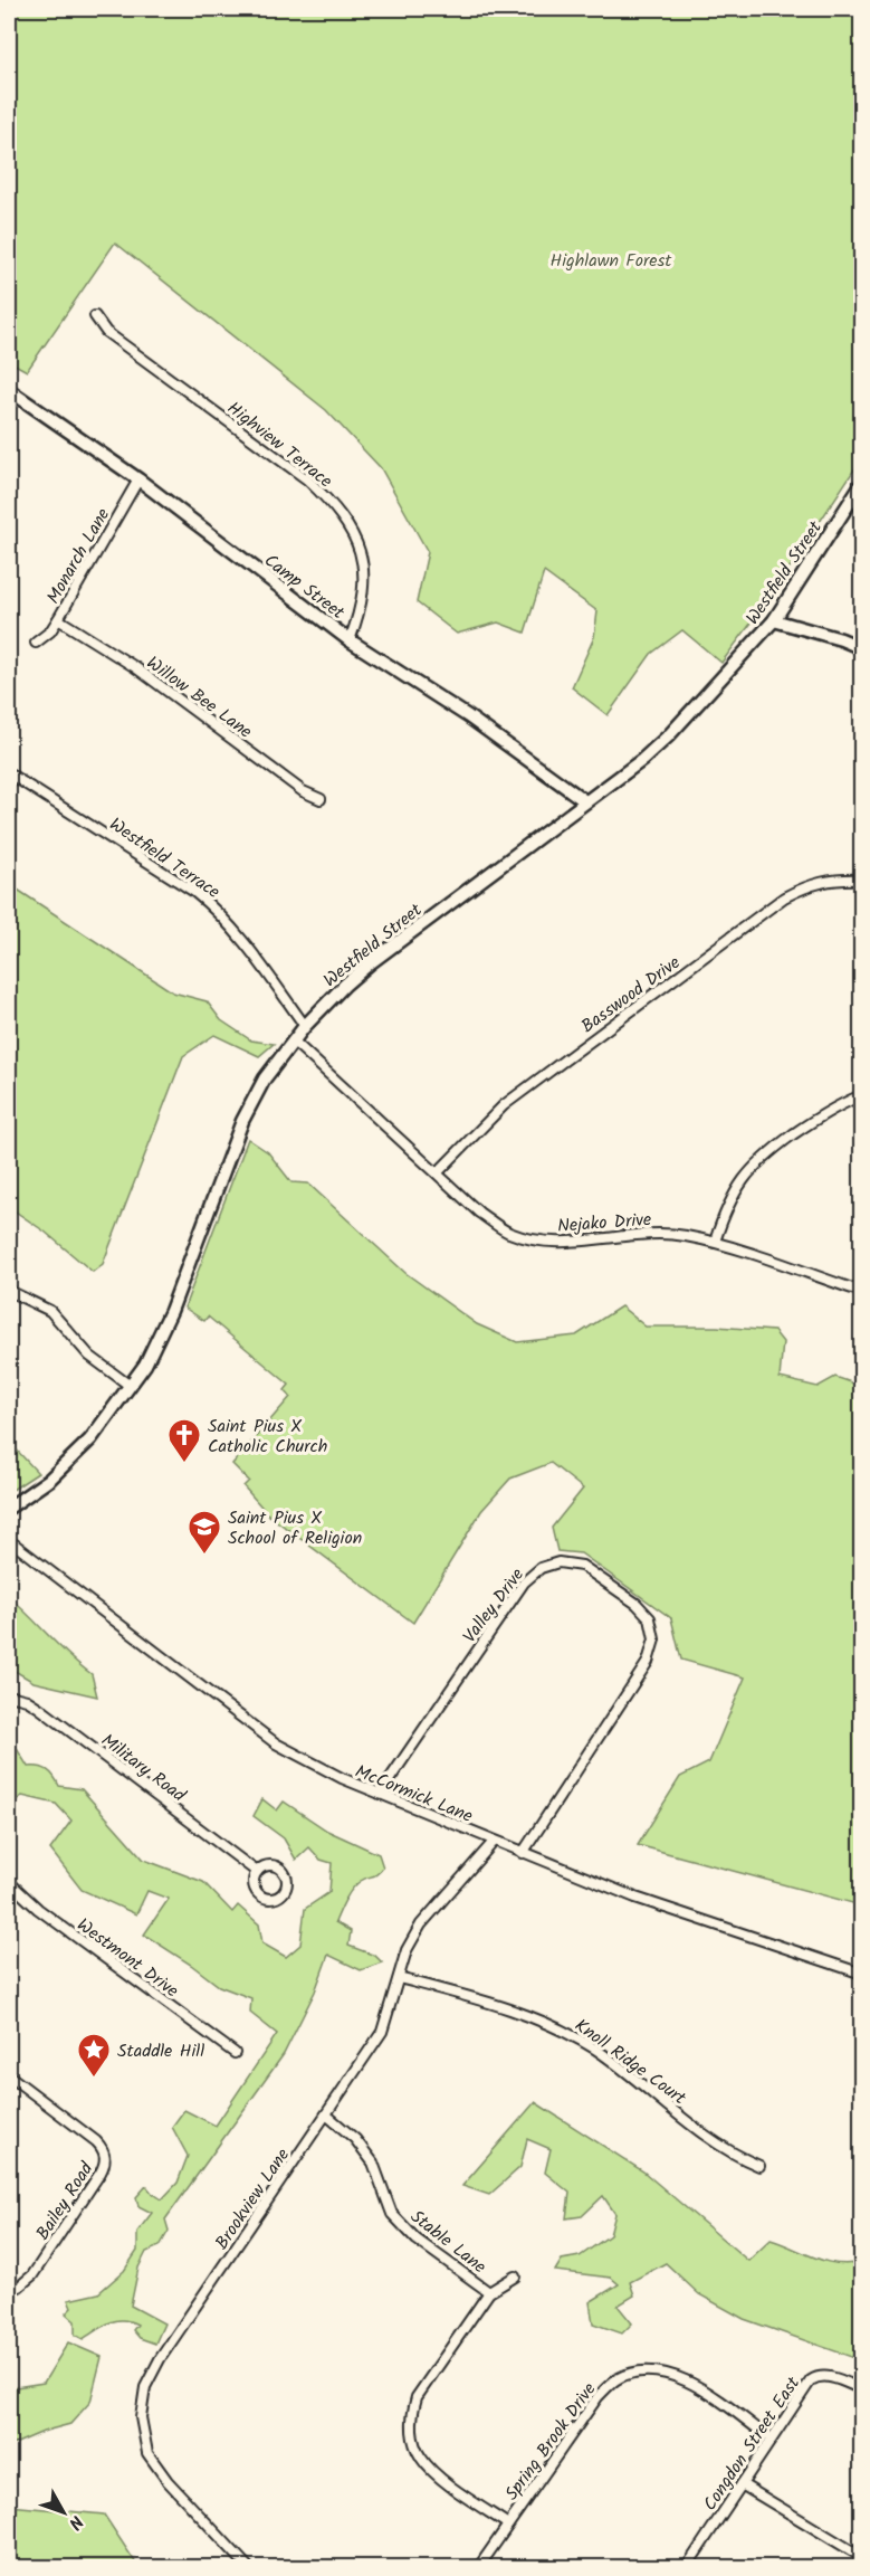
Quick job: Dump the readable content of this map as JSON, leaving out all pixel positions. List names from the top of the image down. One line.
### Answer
{"streets":{"main road":["Westfield Street","Camp Street"],"street":["Highview Terrace","Monarch Lane","Willow Bee Lane","Westfield Terrace","Basswood Drive","Nejako Drive","Valley Drive","Military Road","McCormick Lane","Westmont Drive","Knoll Ridge Court","Brookview Lane","Bailey Road","Stable Lane","Spring Brook Drive","Congdon Street East"]},"crossings":[["Highview Terrace","Camp Street"],["Monarch Lane","Camp Street"],["Monarch Lane","Willow Bee Lane"],["Westfield Street","Camp Street"],["Westfield Street","Westfield Terrace"],["Westfield Street","Nejako Drive"],["Basswood Drive","Nejako Drive"],["Valley Drive","McCormick Lane"],["McCormick Lane","Brookview Lane"],["Knoll Ridge Court","Brookview Lane"],["Brookview Lane","Stable Lane"],["Spring Brook Drive","Congdon Street East"]],"parks":["Highlawn Forest"],"places":{"church":["Saint Pius X Catholic Church"],"school or university":["Saint Pius X School of Religion"],"place":["Staddle Hill"]},"north":"bottom right"}
